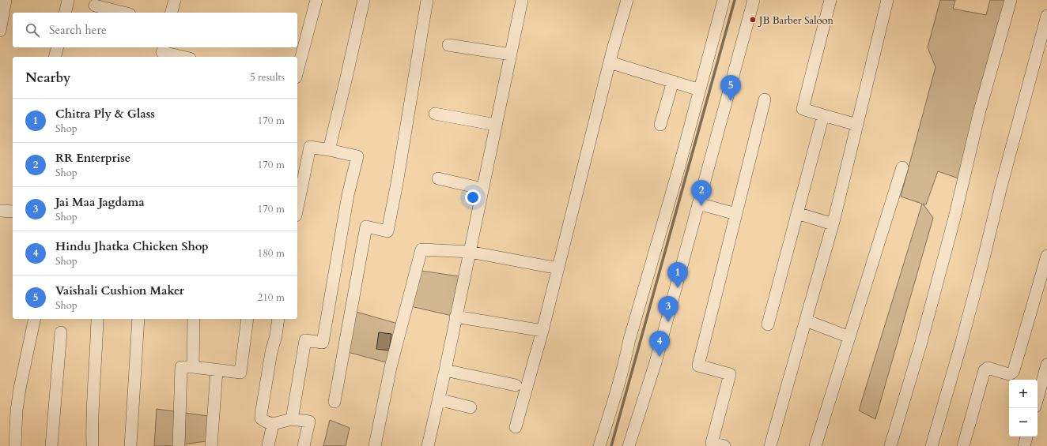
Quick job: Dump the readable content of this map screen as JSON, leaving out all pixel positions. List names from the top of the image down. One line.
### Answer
{"places":["JB Barber Saloon"],"page":{"search":"Search here","heading":["Nearby","5 results"],"pins":["5","2","1","3","4"],"list":[{"mark":"1","name":"Chitra Ply & Glass","note":"Shop","value":"170 m"},{"mark":"2","name":"RR Enterprise","note":"Shop","value":"170 m"},{"mark":"3","name":"Jai Maa Jagdama","note":"Shop","value":"170 m"},{"mark":"4","name":"Hindu Jhatka Chicken Shop","note":"Shop","value":"180 m"},{"mark":"5","name":"Vaishali Cushion Maker","note":"Shop","value":"210 m"}],"map_buttons":["+","−"]}}
